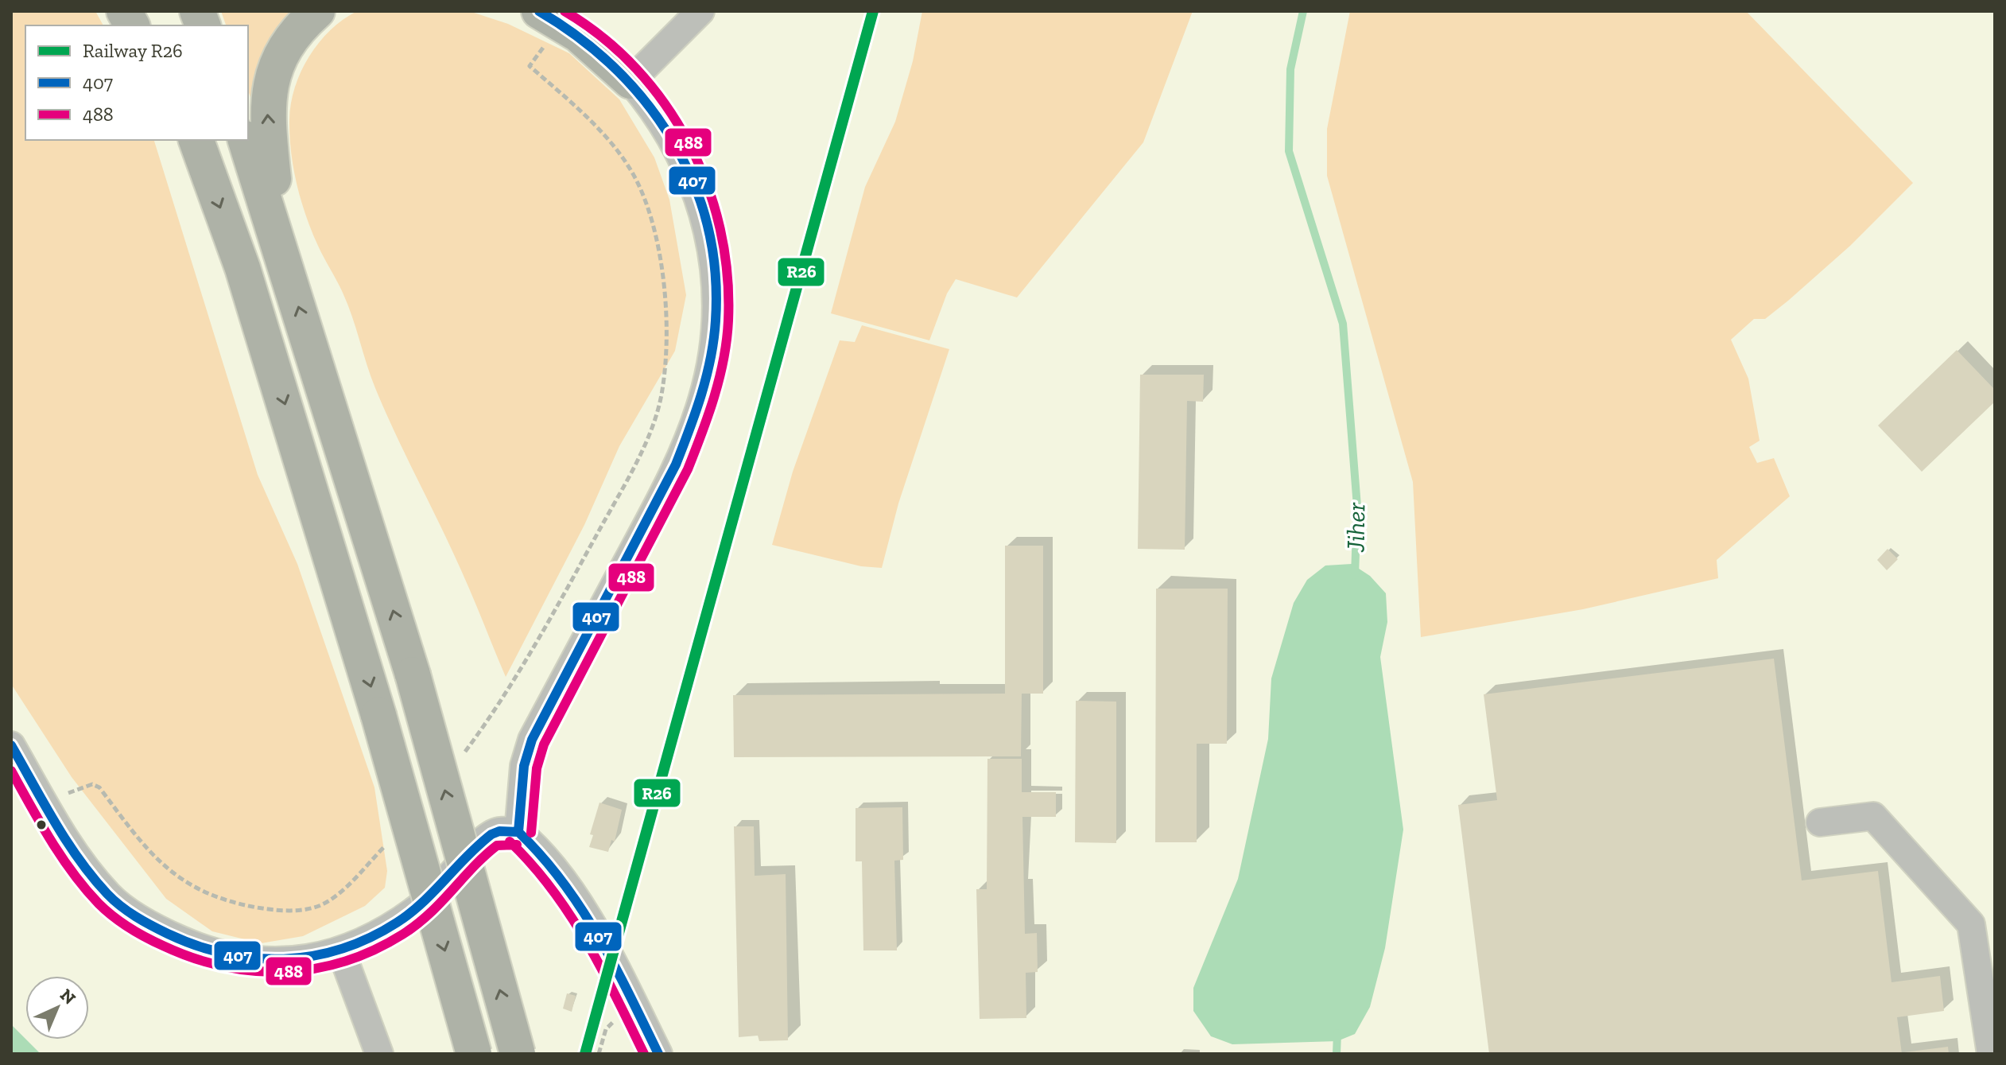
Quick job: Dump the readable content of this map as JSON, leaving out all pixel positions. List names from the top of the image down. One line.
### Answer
{"water":["Jiher"],"lines":["rail line R26","transit line 407","transit line 488"],"legend":["Railway R26","407","488"],"north":"top right"}
